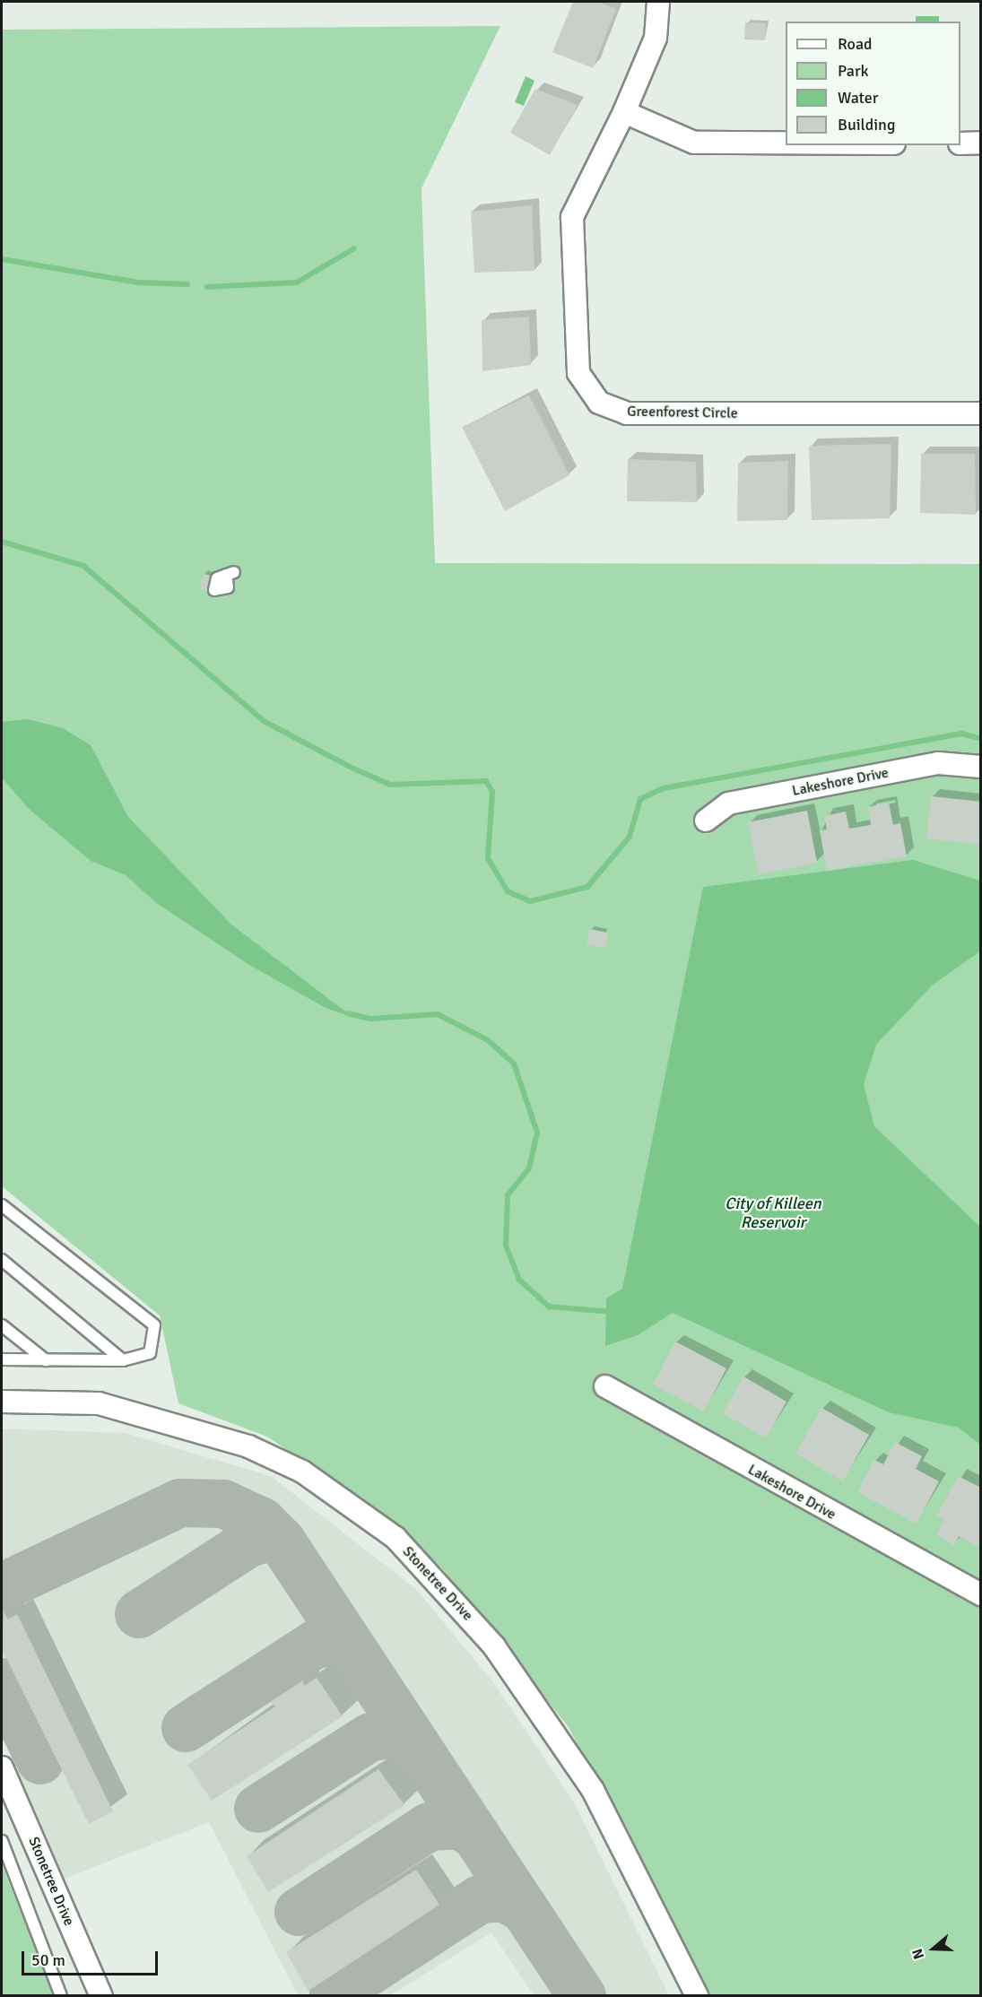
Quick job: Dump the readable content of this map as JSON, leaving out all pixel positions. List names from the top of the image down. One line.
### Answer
{"streets":{"street":["Greenforest Circle","Lakeshore Drive","Stonetree Drive"]},"water":["City of Killeen Reservoir"],"legend":["Road","Park","Water","Building"],"scale_bar":"50 m","north":"left"}
